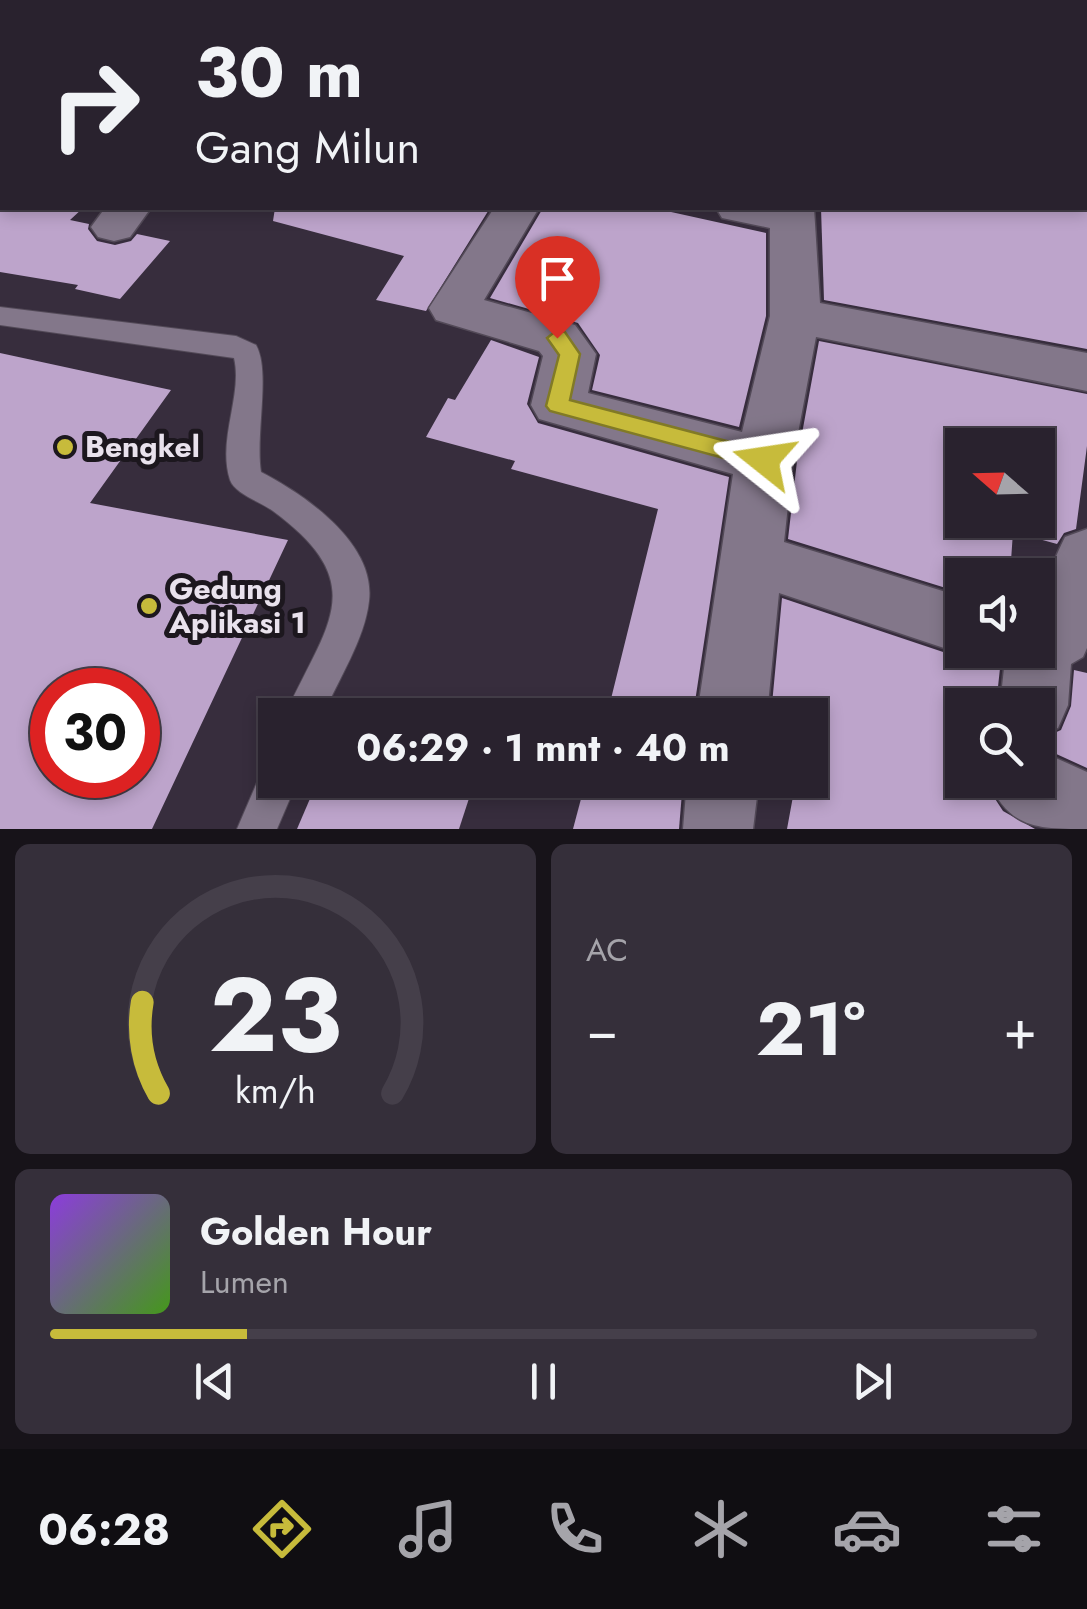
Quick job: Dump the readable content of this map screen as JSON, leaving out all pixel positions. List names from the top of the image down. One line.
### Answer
{"places":["Bengkel","Gedung Aplikasi 1"],"north":"left","page":{"turn":["30 m","Gang Milun"],"limit":"30","trip":"06:29 · 1 mnt · 40 m","tile":"AC","heat":["−","21°","+"],"song":["Golden Hour","Lumen"],"tabs":"06:28","gauge":["23","km/h"]}}
